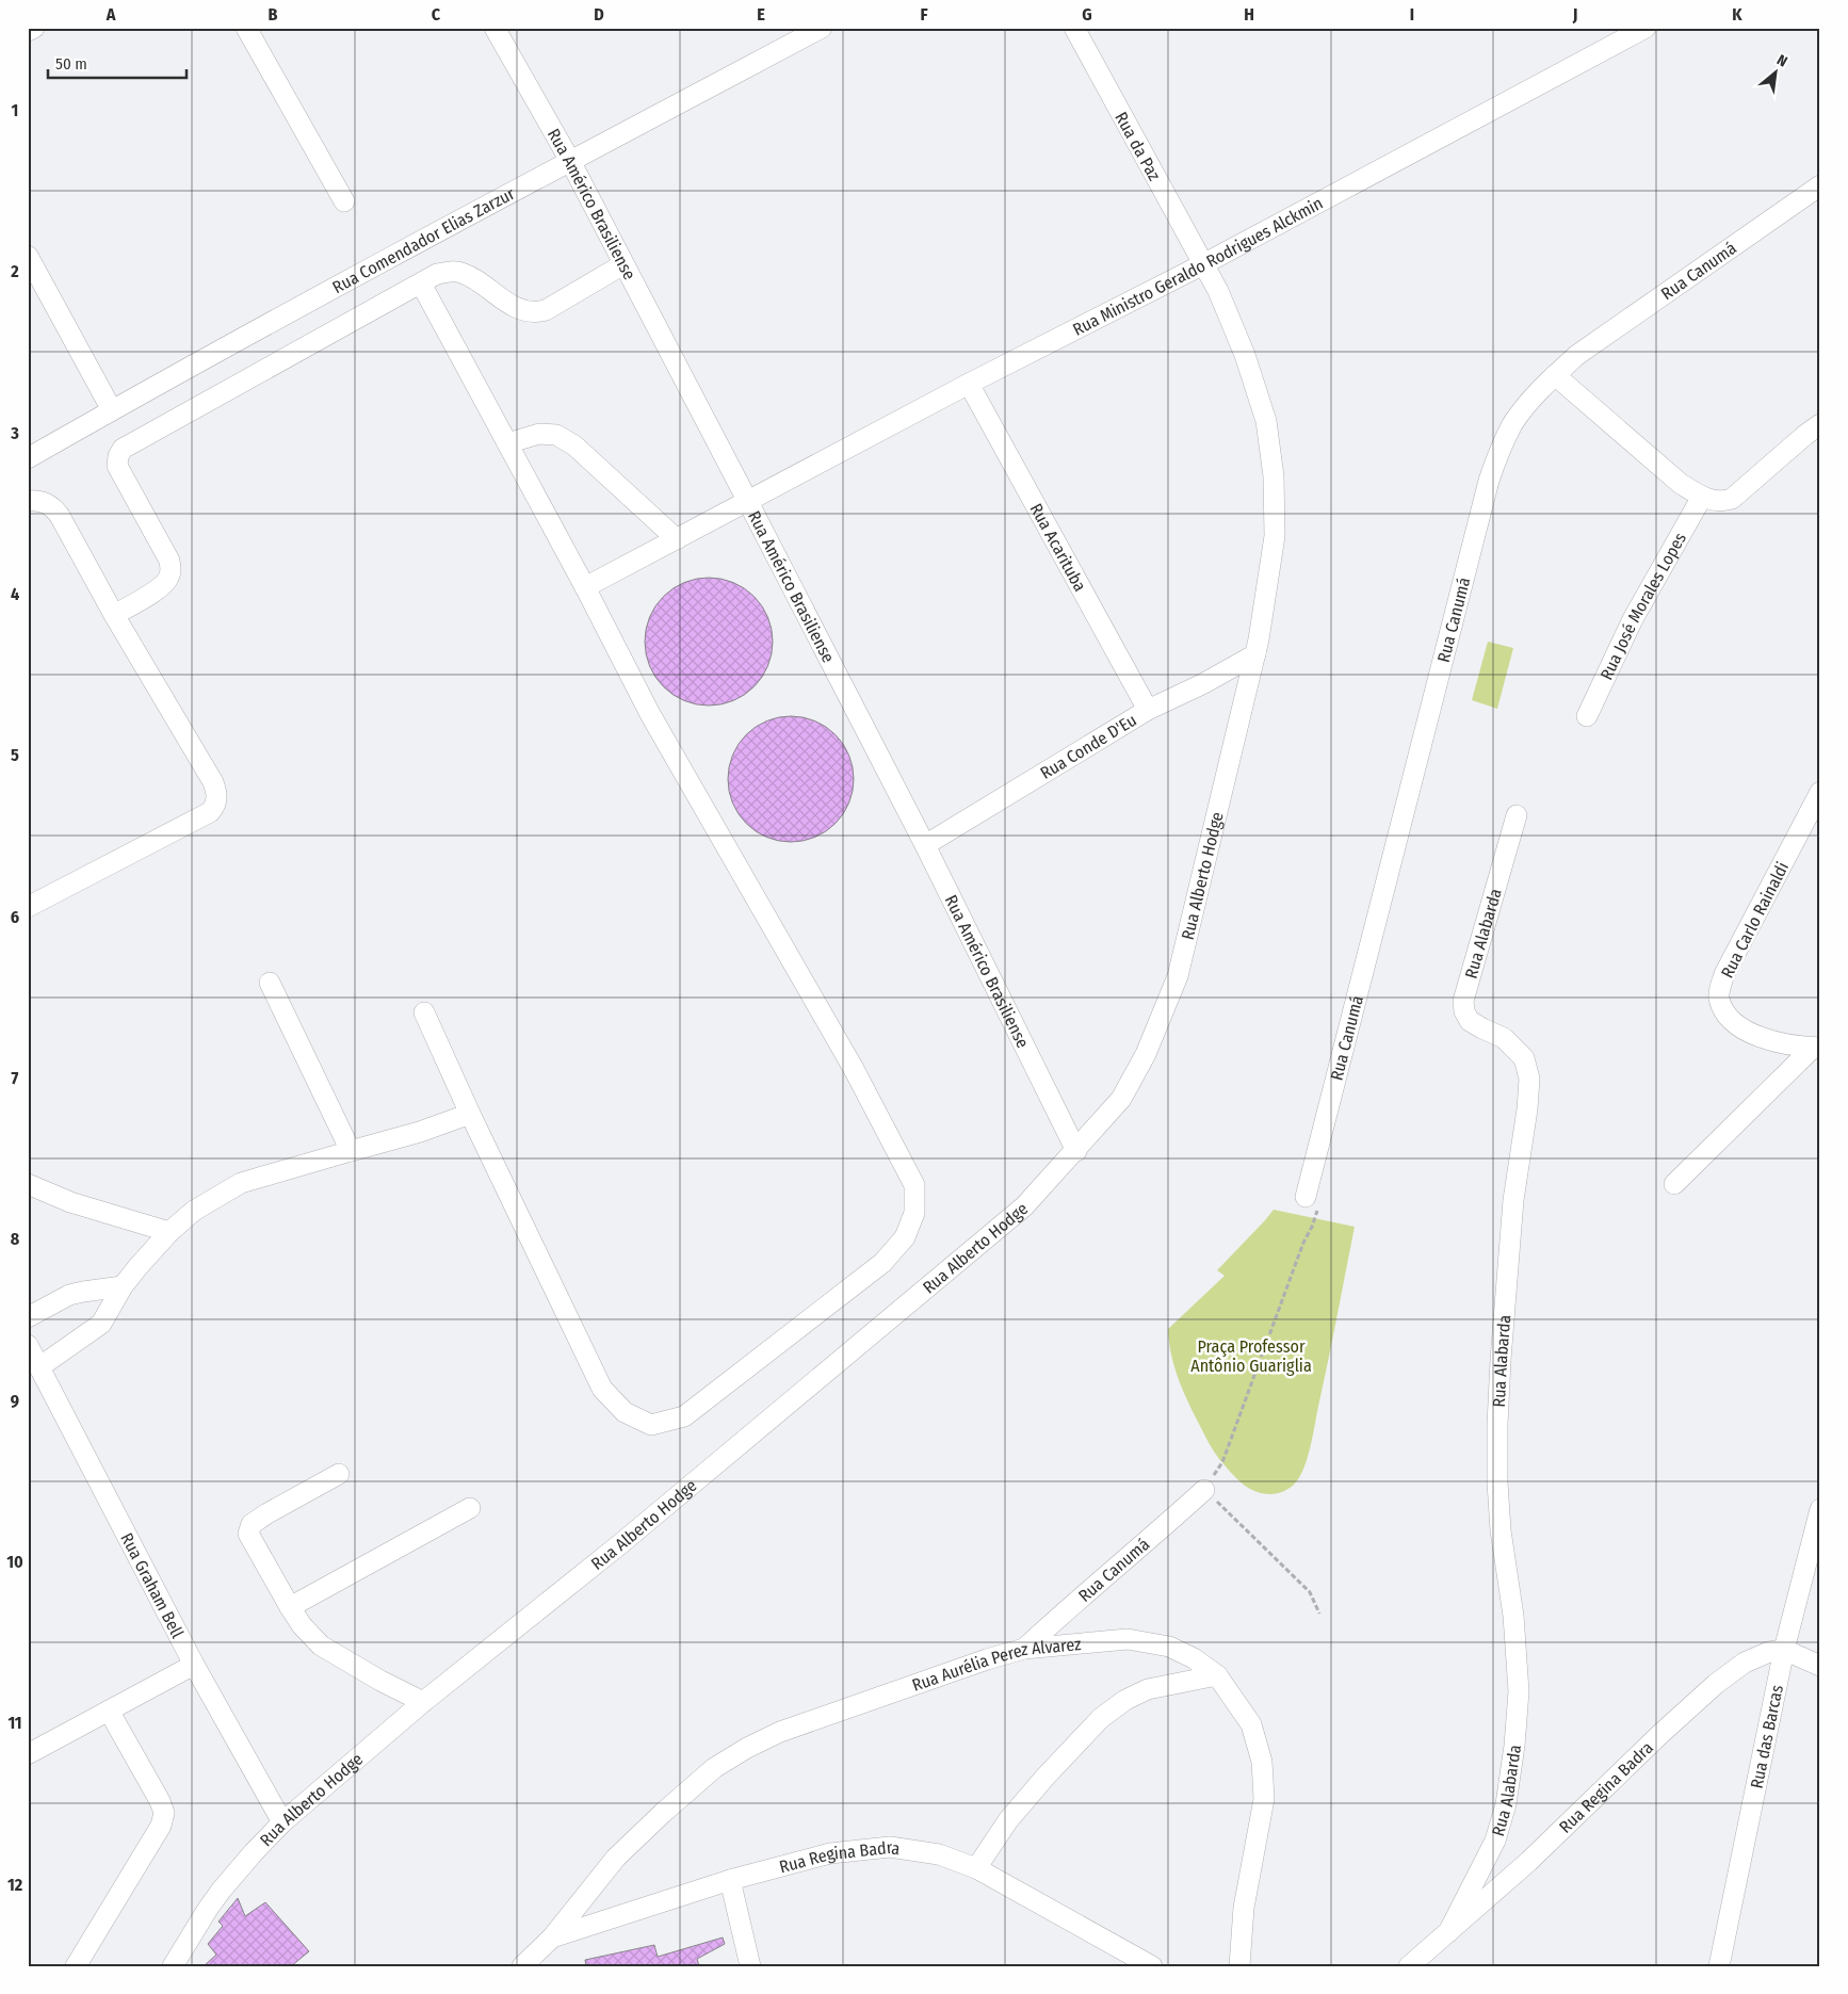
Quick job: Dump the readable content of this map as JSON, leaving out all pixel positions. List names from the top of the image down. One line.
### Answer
{"streets":{"street":["Rua da Paz","Rua Américo Brasiliense","Rua Comendador Elias Zarzur","Rua Ministro Geraldo Rodrigues Alckmin","Rua Canumá","Rua Acarituba","Rua José Morales Lopes","Rua Conde D'Eu","Rua Alberto Hodge","Rua Carlo Rainaldi","Rua Alabarda","Rua Graham Bell","Rua Aurélia Perez Alvarez","Rua das Barcas","Rua Regina Badra"]},"crossings":[["Rua da Paz","Rua Ministro Geraldo Rodrigues Alckmin"],["Rua da Paz","Rua Alberto Hodge"],["Rua Américo Brasiliense","Rua Comendador Elias Zarzur"],["Rua Américo Brasiliense","Rua Ministro Geraldo Rodrigues Alckmin"],["Rua Américo Brasiliense","Rua Conde D'Eu"],["Rua Américo Brasiliense","Rua Alberto Hodge"],["Rua Ministro Geraldo Rodrigues Alckmin","Rua Acarituba"],["Rua Ministro Geraldo Rodrigues Alckmin","Rua Alberto Hodge"],["Rua Canumá","Rua Aurélia Perez Alvarez"],["Rua Acarituba","Rua Conde D'Eu"],["Rua Conde D'Eu","Rua Alberto Hodge"],["Rua Alberto Hodge","Rua Graham Bell"],["Rua Alabarda","Rua Regina Badra"],["Rua Aurélia Perez Alvarez","Rua Regina Badra"],["Rua das Barcas","Rua Regina Badra"]],"parks":["Praça Professor Antônio Guariglia"],"scale_bar":"50 m","north":"top right","grid":{"columns":["A","B","C","D","E","F","G","H","I","J","K"],"rows":["1","2","3","4","5","6","7","8","9","10","11","12"]}}
